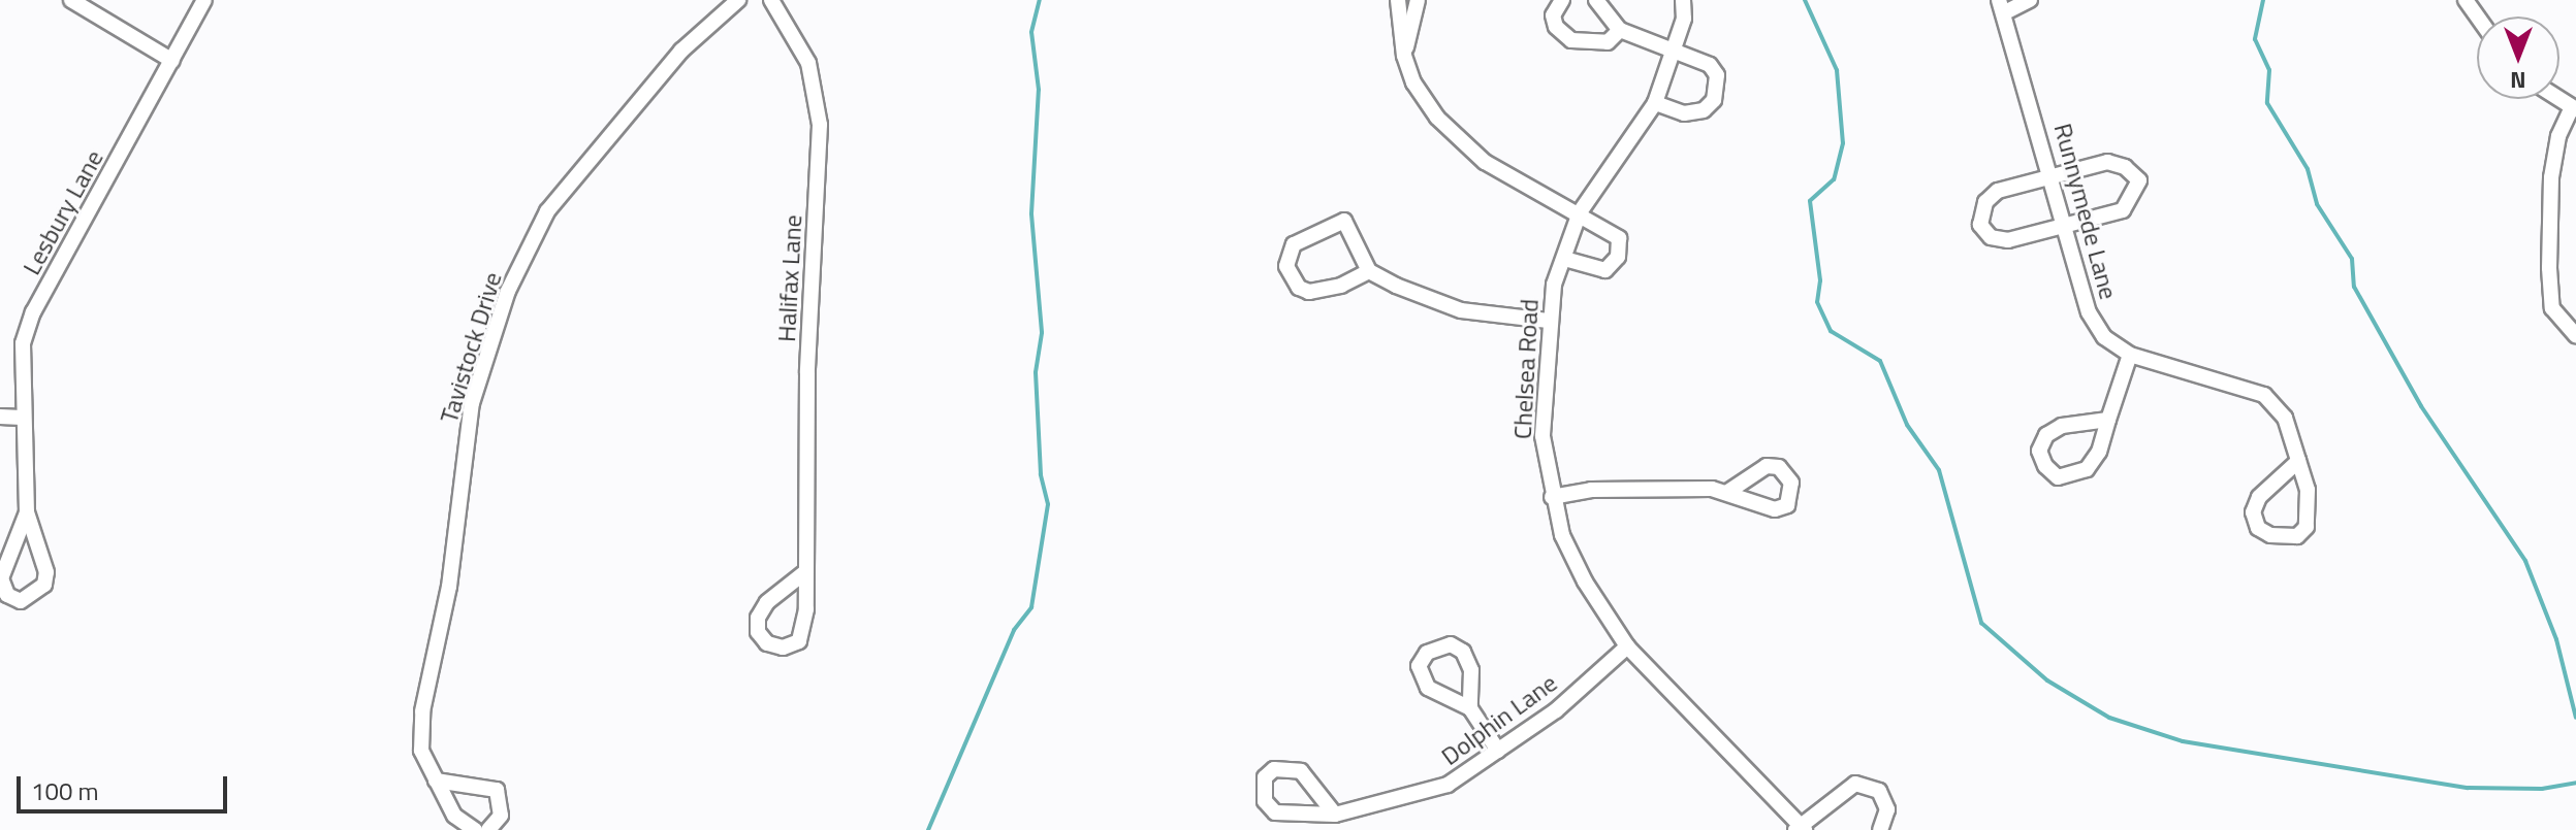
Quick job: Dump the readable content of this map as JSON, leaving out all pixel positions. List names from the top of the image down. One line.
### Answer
{"streets":{"street":["Runnymede Lane","Lesbury Lane","Halifax Lane","Tavistock Drive","Chelsea Road","Dolphin Lane"]},"crossings":[["Chelsea Road","Dolphin Lane"]],"scale_bar":"100 m","north":"bottom"}
